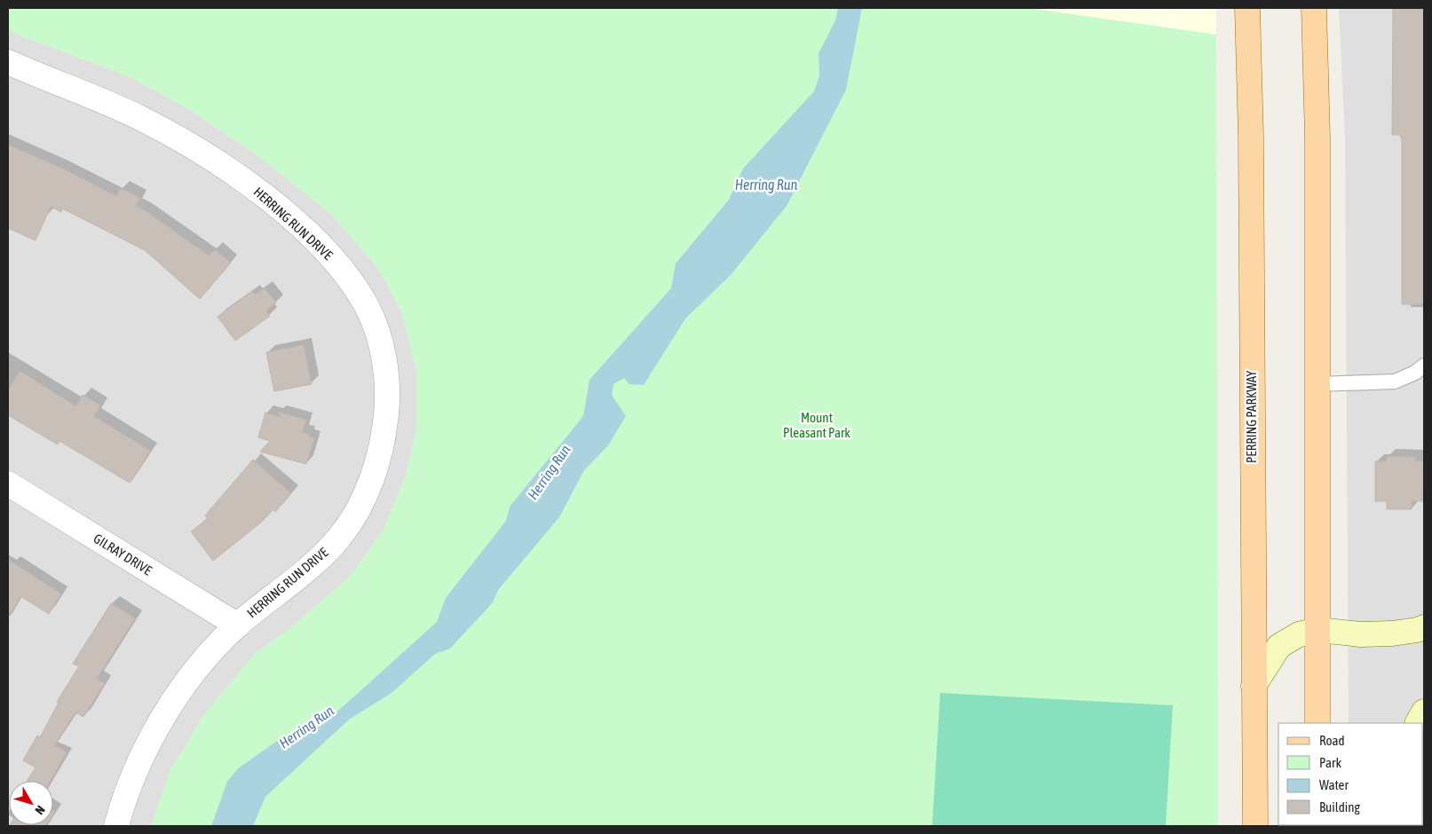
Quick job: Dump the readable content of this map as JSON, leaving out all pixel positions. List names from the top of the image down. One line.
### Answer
{"streets":{"main road":["PERRING PARKWAY"],"street":["HERRING RUN DRIVE","GILRAY DRIVE"]},"crossings":[["HERRING RUN DRIVE","GILRAY DRIVE"]],"water":["Herring Run"],"parks":["Mount Pleasant Park"],"legend":["Road","Park","Water","Building"],"north":"bottom right"}
